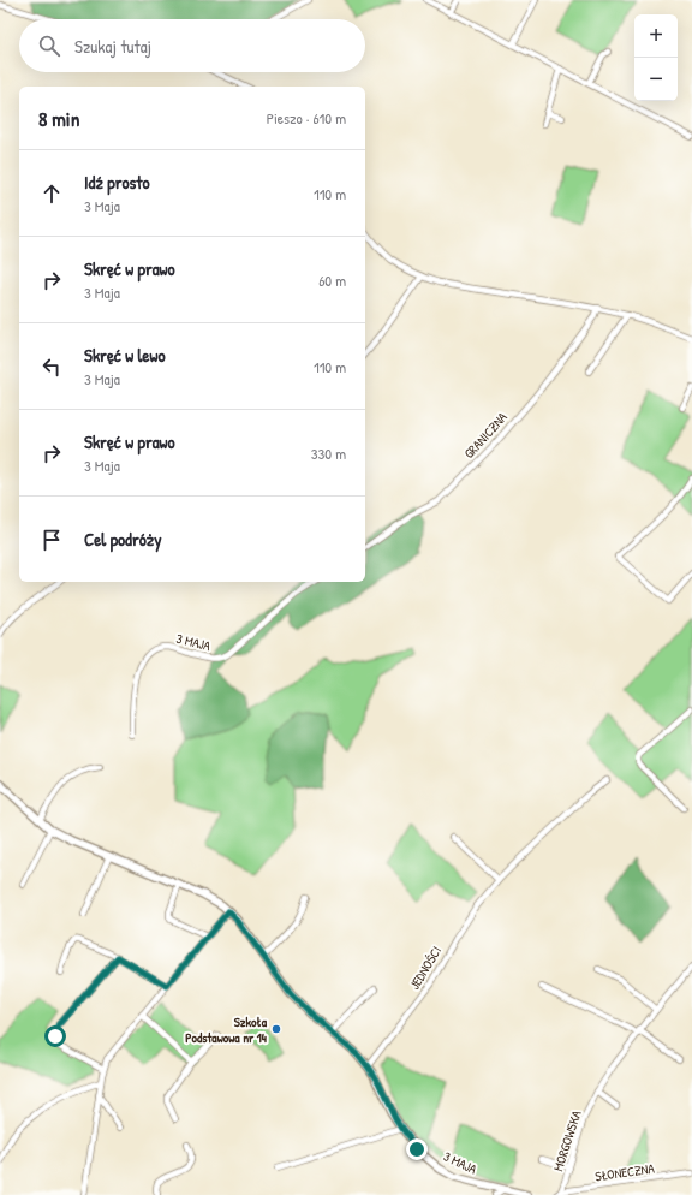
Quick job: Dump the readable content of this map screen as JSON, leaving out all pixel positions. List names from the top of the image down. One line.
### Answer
{"streets":{"street":["GRANICZNA","3 MAJA","JEDNOŚCI","MORGOWSKA","SŁONECZNA"]},"crossings":[["3 MAJA","JEDNOŚCI"],["MORGOWSKA","SŁONECZNA"]],"places":["Szkoła Podstawowa nr 14"],"page":{"map_buttons":["+","−"],"search":"Szukaj tutaj","heading":["8 min","Pieszo · 610 m"],"list":[["Idź prosto","3 Maja","110 m"],["Skręć w prawo","3 Maja","60 m"],["Skręć w lewo","3 Maja","110 m"],["Skręć w prawo","3 Maja","330 m"],"Cel podróży"]}}
